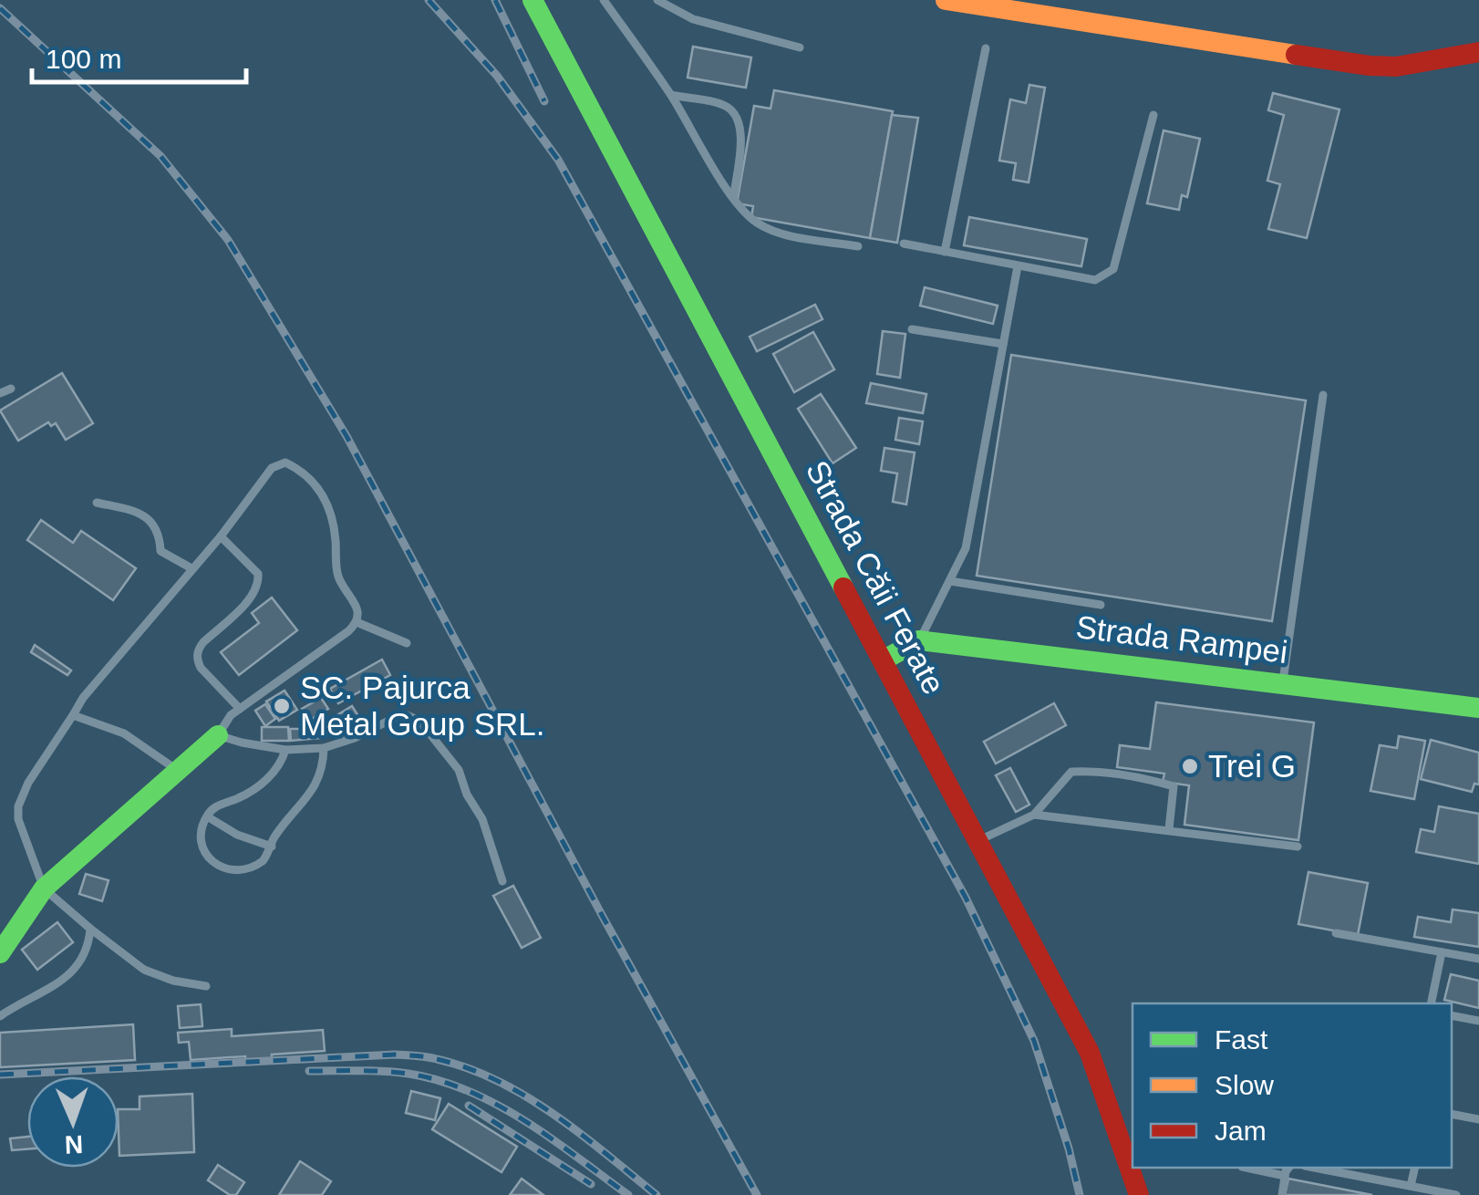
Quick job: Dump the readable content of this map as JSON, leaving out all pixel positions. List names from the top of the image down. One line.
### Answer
{"streets":{"street":["Strada Căii Ferate","Strada Rampei"]},"places":["SC. Pajurca Metal Goup SRL.","Trei G"],"legend":["Fast","Slow","Jam"],"scale_bar":"100 m","north":"bottom"}
